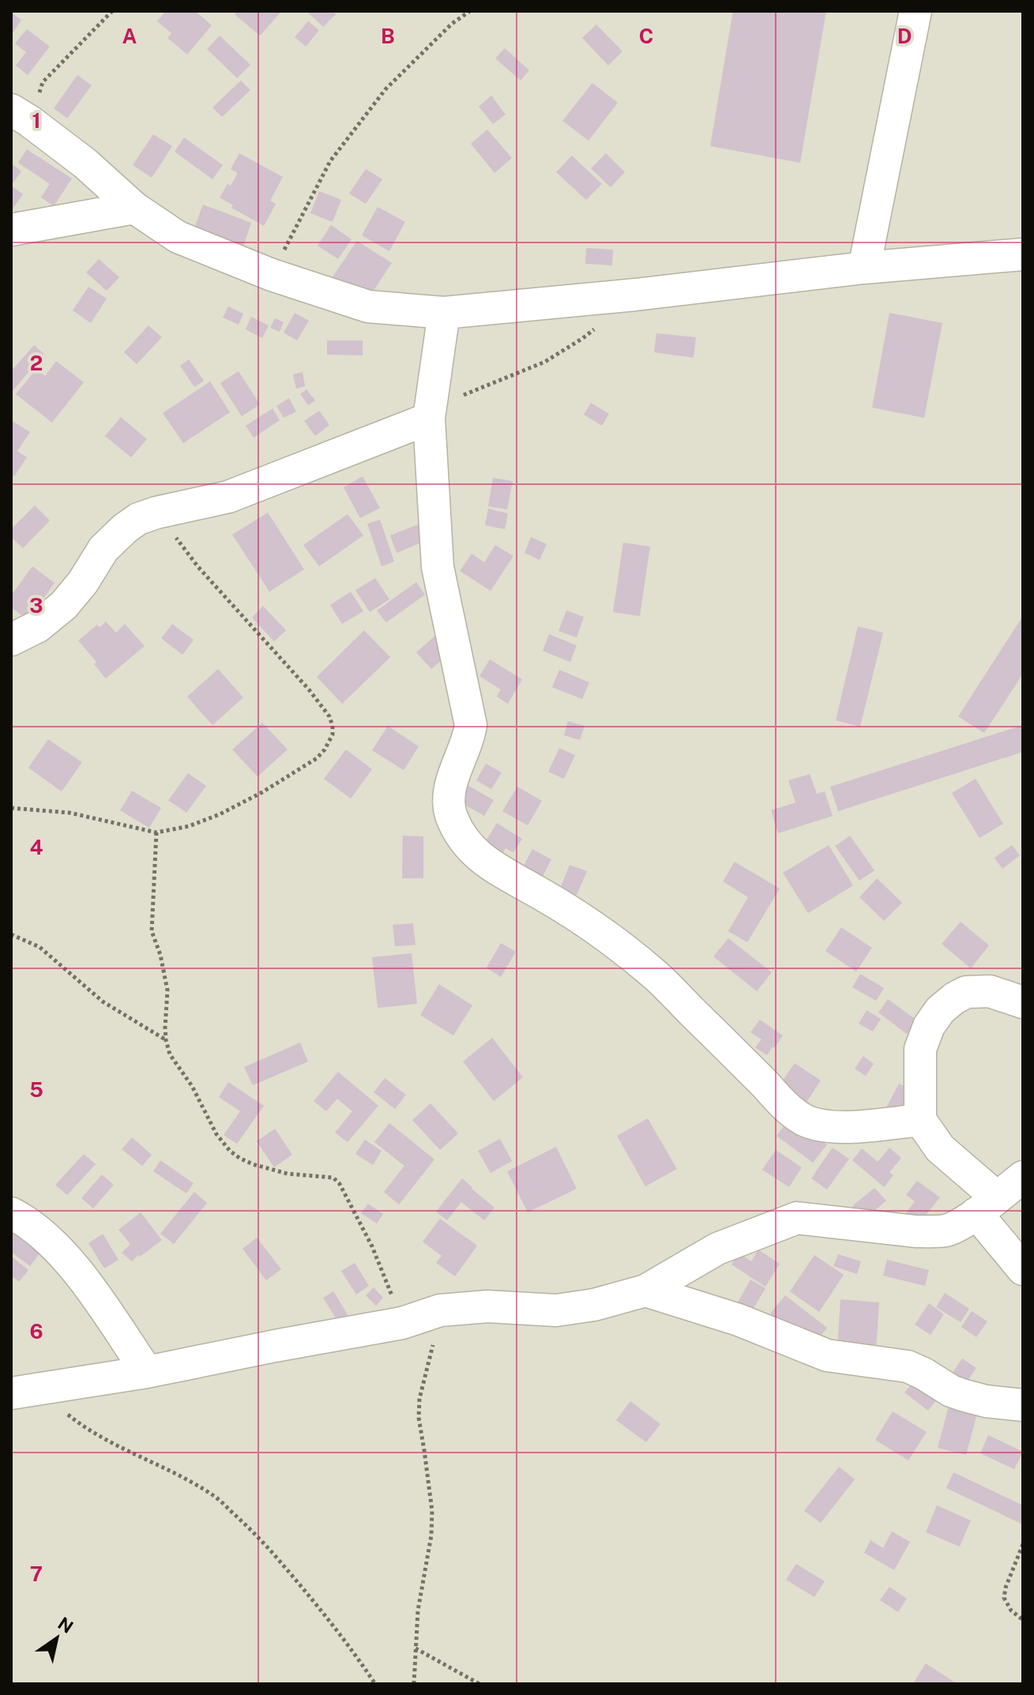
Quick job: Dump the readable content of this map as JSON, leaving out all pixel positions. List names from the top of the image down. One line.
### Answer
{"north":"top right","grid":{"columns":["A","B","C","D"],"rows":["1","2","3","4","5","6","7"]}}
